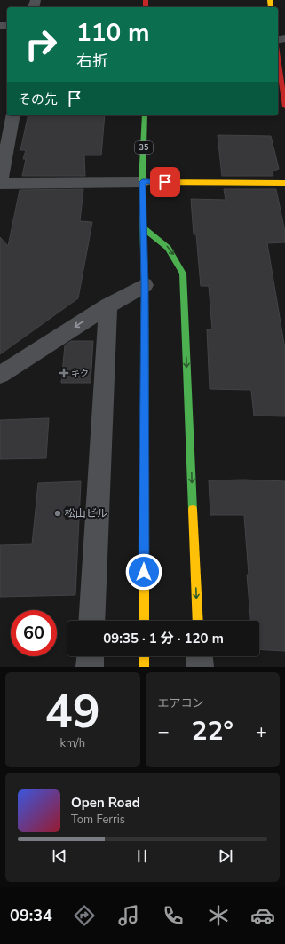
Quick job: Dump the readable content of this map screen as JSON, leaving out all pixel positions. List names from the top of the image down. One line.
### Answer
{"streets":{"street":["35"]},"places":{"health":["キク"],"other":["松山ビル"]},"page":{"turn":["110 m","右折"],"then":"その先","limit":"60","trip":"09:35 · 1 分 · 120 m","tile":[["49","km/h"],"エアコン"],"heat":["−","22°","+"],"song":["Open Road","Tom Ferris"],"tabs":"09:34"}}
